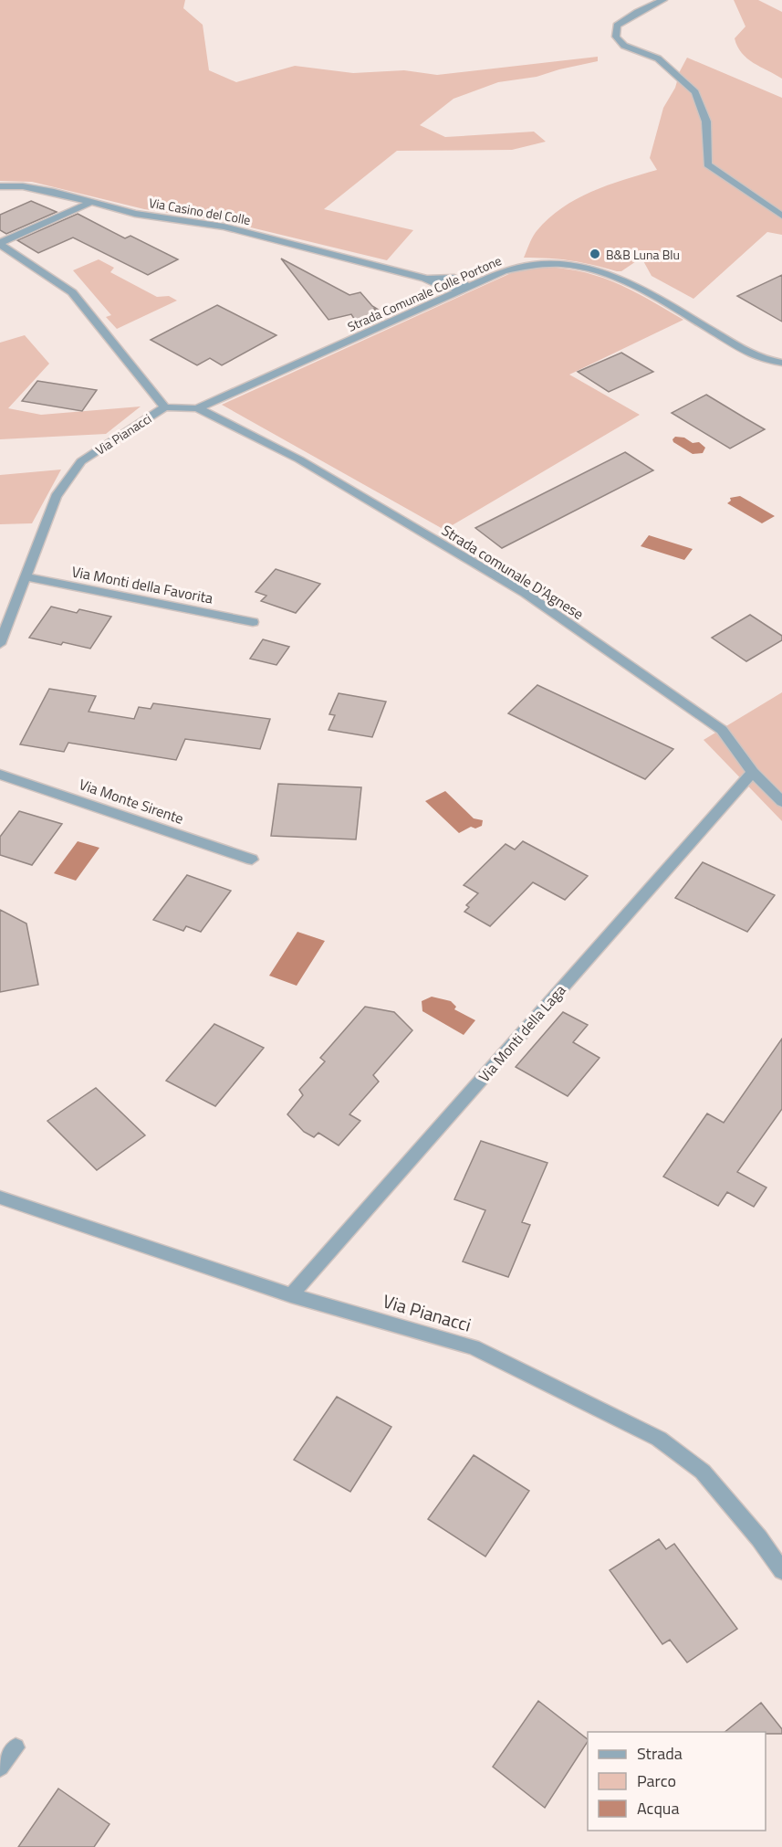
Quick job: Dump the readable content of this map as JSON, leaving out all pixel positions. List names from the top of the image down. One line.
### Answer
{"streets":{"street":["Via Casino del Colle","Strada Comunale Colle Portone","Via Pianacci","Strada comunale D'Agnese","Via Monti della Favorita","Via Monte Sirente","Via Monti della Laga"]},"crossings":[["Via Casino del Colle","Strada Comunale Colle Portone"],["Strada Comunale Colle Portone","Via Pianacci"],["Strada Comunale Colle Portone","Strada comunale D'Agnese"],["Via Pianacci","Via Monti della Favorita"],["Via Pianacci","Via Monti della Laga"],["Strada comunale D'Agnese","Via Monti della Laga"]],"places":["B&B Luna Blu"],"legend":["Strada","Parco","Acqua"]}
